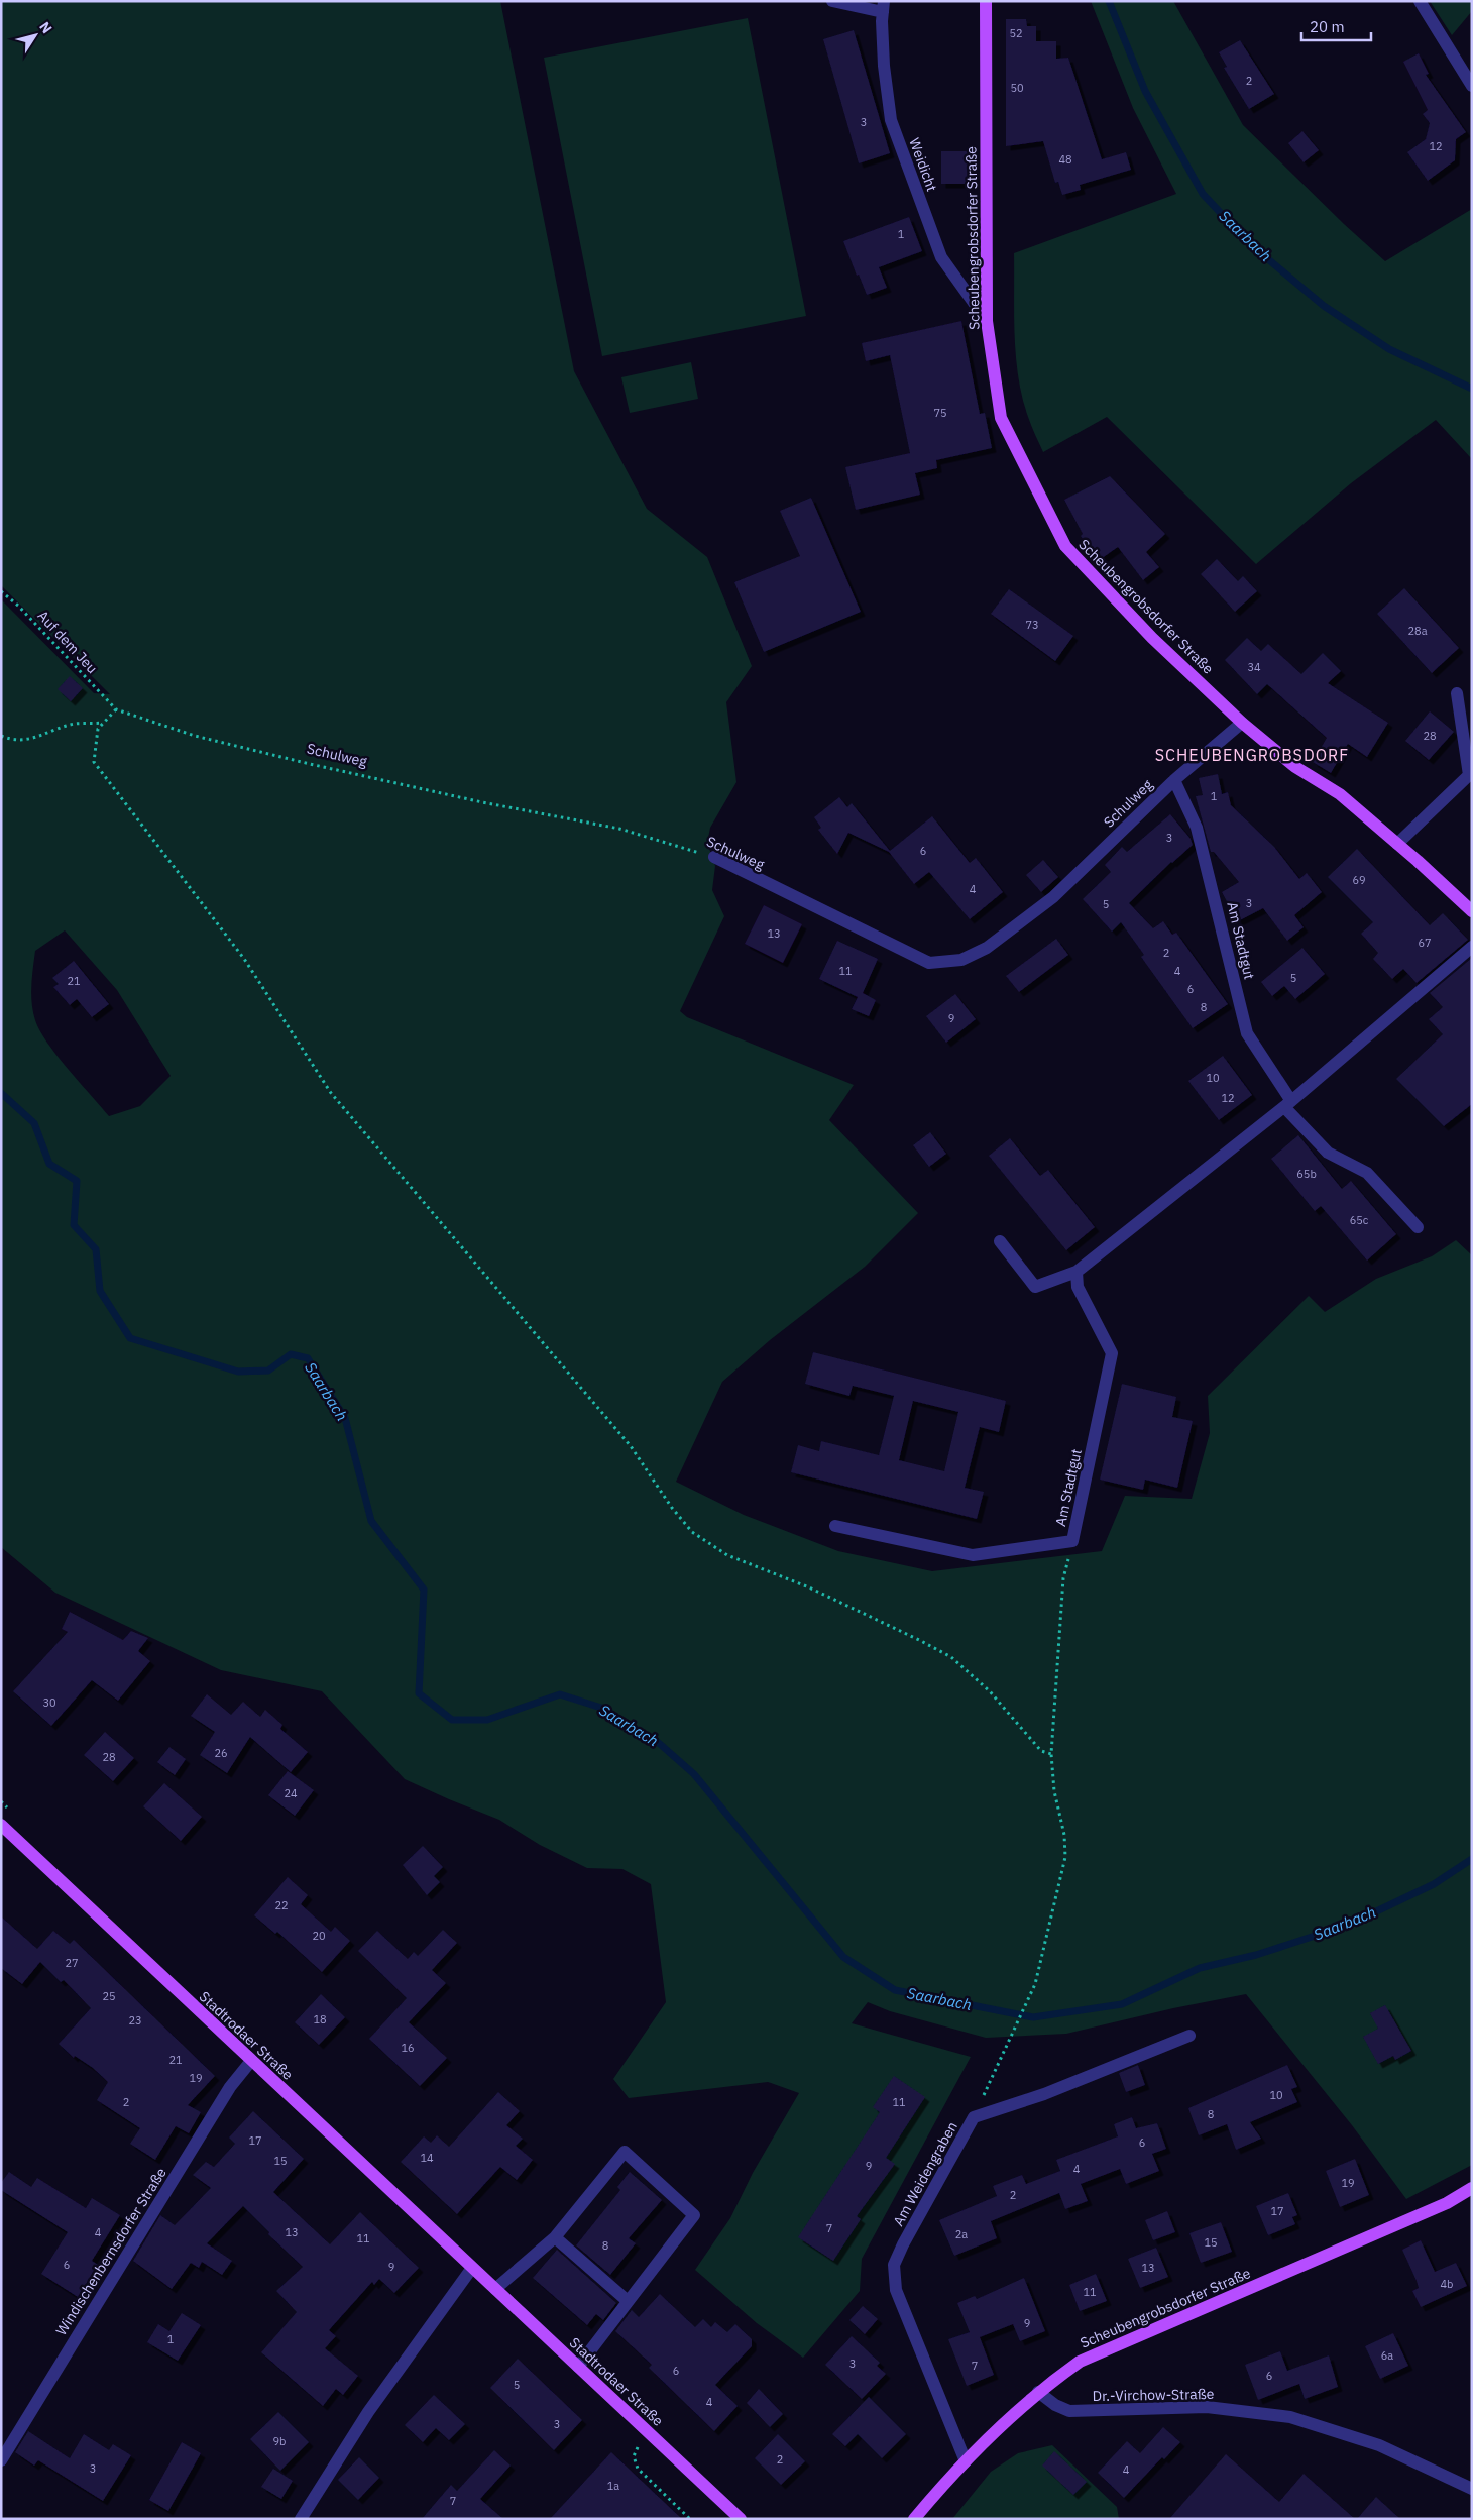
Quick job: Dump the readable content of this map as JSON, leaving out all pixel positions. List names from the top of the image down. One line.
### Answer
{"streets":{"main road":["Scheubengrobsdorfer Straße","Stadtrodaer Straße"],"street":["Weidicht","Schulweg","Am Stadtgut","Am Weidengraben","Windischenbernsdorfer Straße","Dr.-Virchow-Straße"],"path":["Auf dem Jeu"]},"crossings":[["Weidicht","Scheubengrobsdorfer Straße"],["Scheubengrobsdorfer Straße","Schulweg"],["Scheubengrobsdorfer Straße","Am Weidengraben"],["Scheubengrobsdorfer Straße","Dr.-Virchow-Straße"],["Auf dem Jeu","Schulweg"],["Schulweg","Am Stadtgut"],["Stadtrodaer Straße","Windischenbernsdorfer Straße"]],"districts":["SCHEUBENGROBSDORF"],"water":["Saarbach"],"house_numbers":["52","2","50","3","12","48","1","75","73","28a","34","28","1","3","6","69","4","3","5","13","67","2","11","4","5","21","6","8","9","10","12","65b","65c","30","26","28","24","22","20","27","25","18","23","16","21","19","10","2","11","8","17","6","14","15","9","4","19","2","17","7","4","13","2a","11","15","8","6","9","13","4b","11","9","1","6a","3","7","6","6","5","4","3","9b","2","3","4","1a","7"],"scale_bar":"20 m","north":"top right"}
